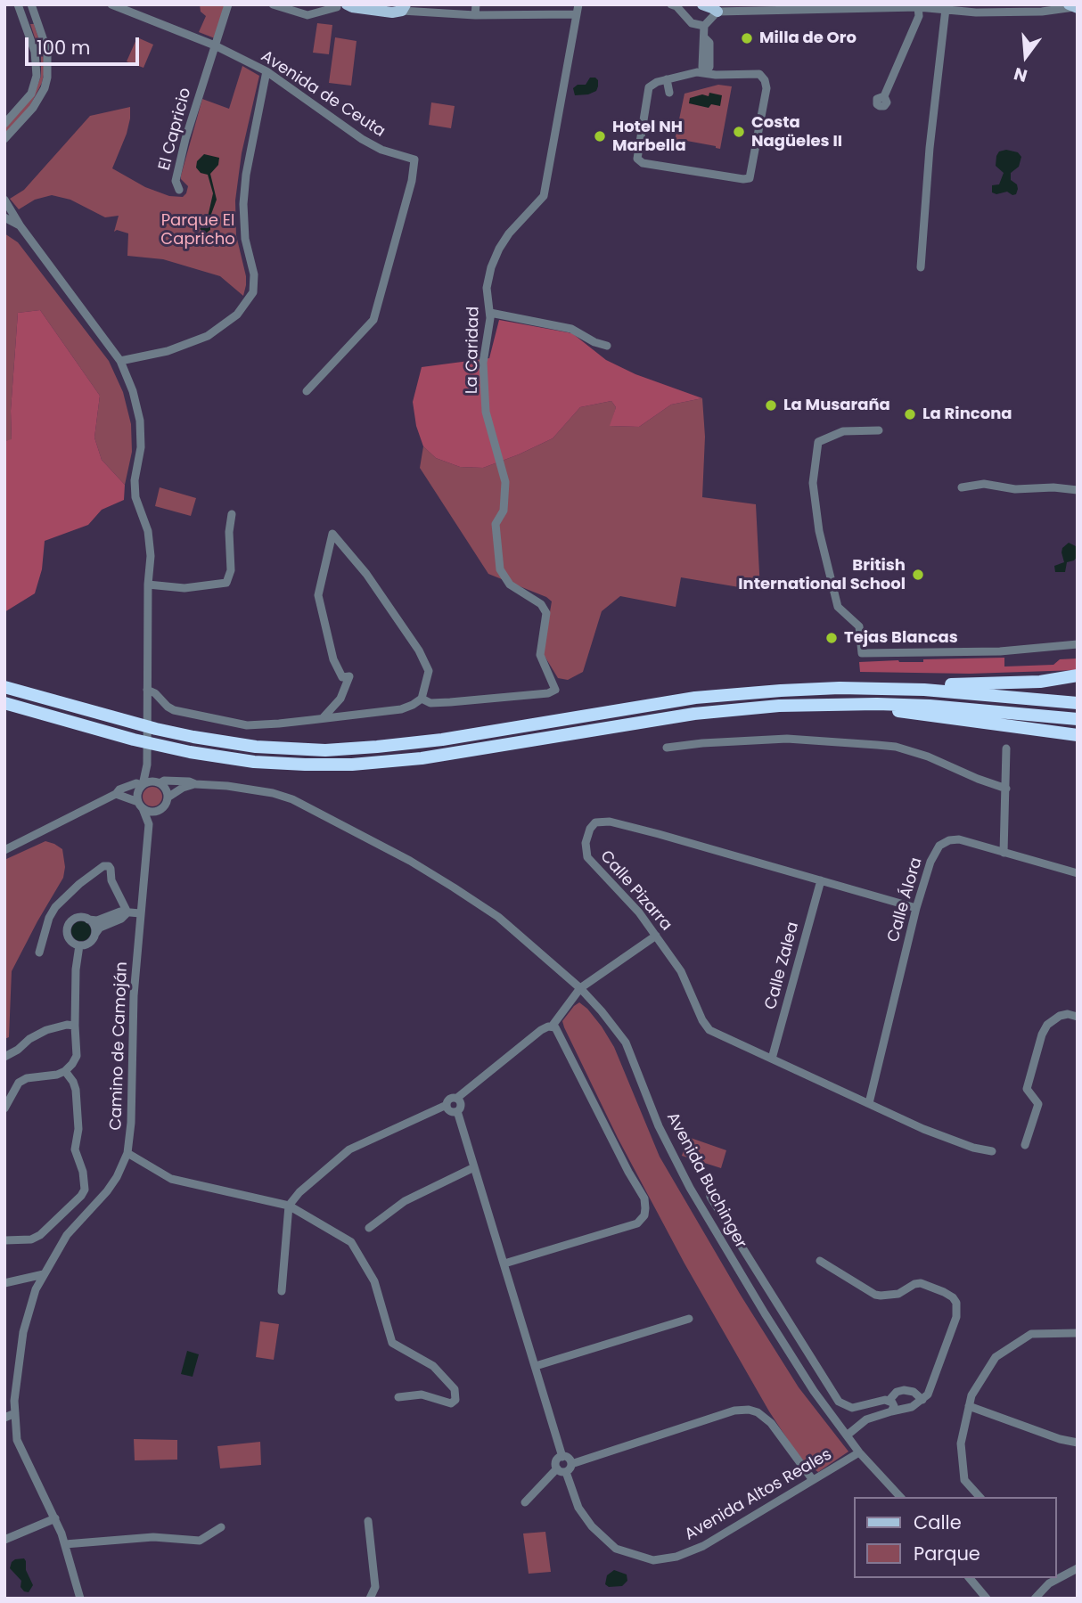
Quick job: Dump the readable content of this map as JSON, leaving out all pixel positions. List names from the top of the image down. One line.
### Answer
{"streets":{"street":["Avenida de Ceuta","El Capricio","La Caridad","Calle Pizarra","Calle Álora","Calle Zalea","Camino de Camoján","Avenida Buchinger","Avenida Altos Reales"]},"crossings":[["Avenida de Ceuta","El Capricio"],["Calle Pizarra","Calle Álora"],["Calle Pizarra","Calle Zalea"],["Camino de Camoján","Avenida Buchinger"],["Avenida Buchinger","Avenida Altos Reales"]],"parks":["Parque El Capricho"],"places":["Milla de Oro","Costa Nagüeles II","Hotel NH Marbella","La Musaraña","La Rincona","British International School","Tejas Blancas"],"legend":["Calle","Parque"],"scale_bar":"100 m","north":"bottom"}
